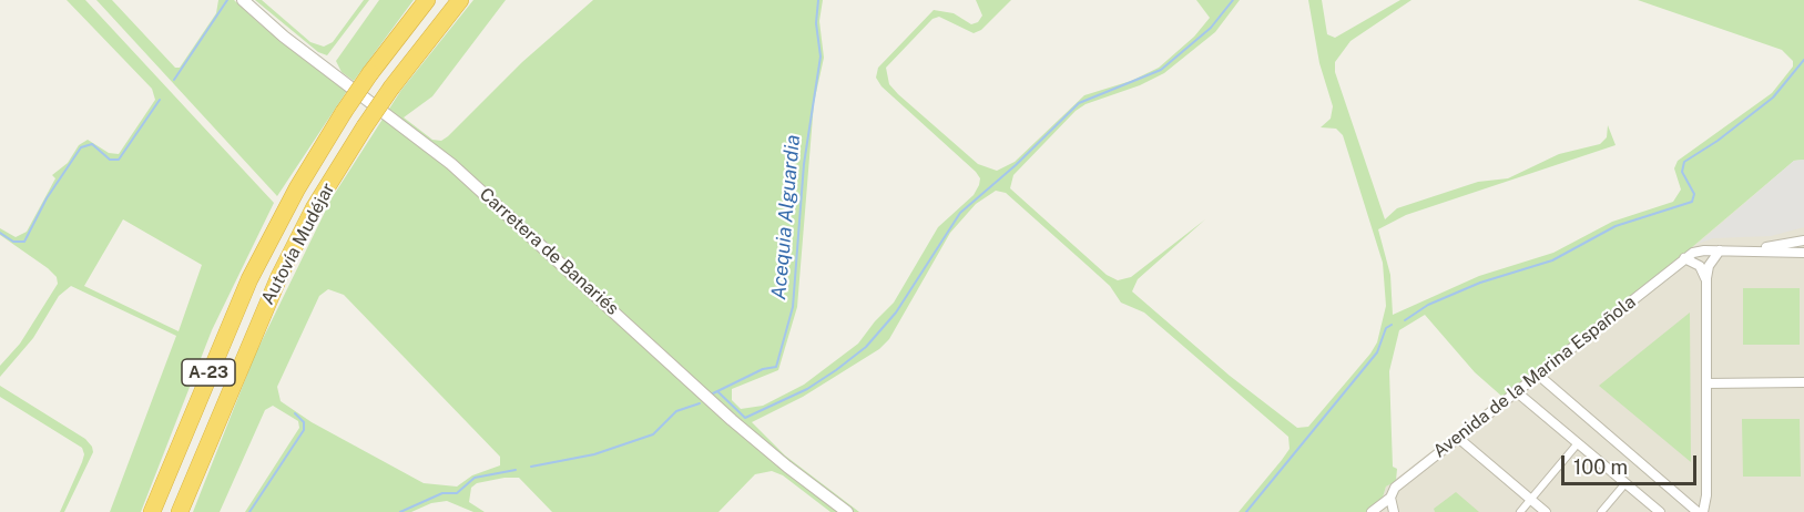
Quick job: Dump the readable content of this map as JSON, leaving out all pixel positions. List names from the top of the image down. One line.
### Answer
{"streets":{"highway":["Autovía Mudéjar","A-23"],"street":["Carretera de Banariés","Avenida de la Marina Española"]},"water":["Acequia Alguardia"],"scale_bar":"100 m"}
